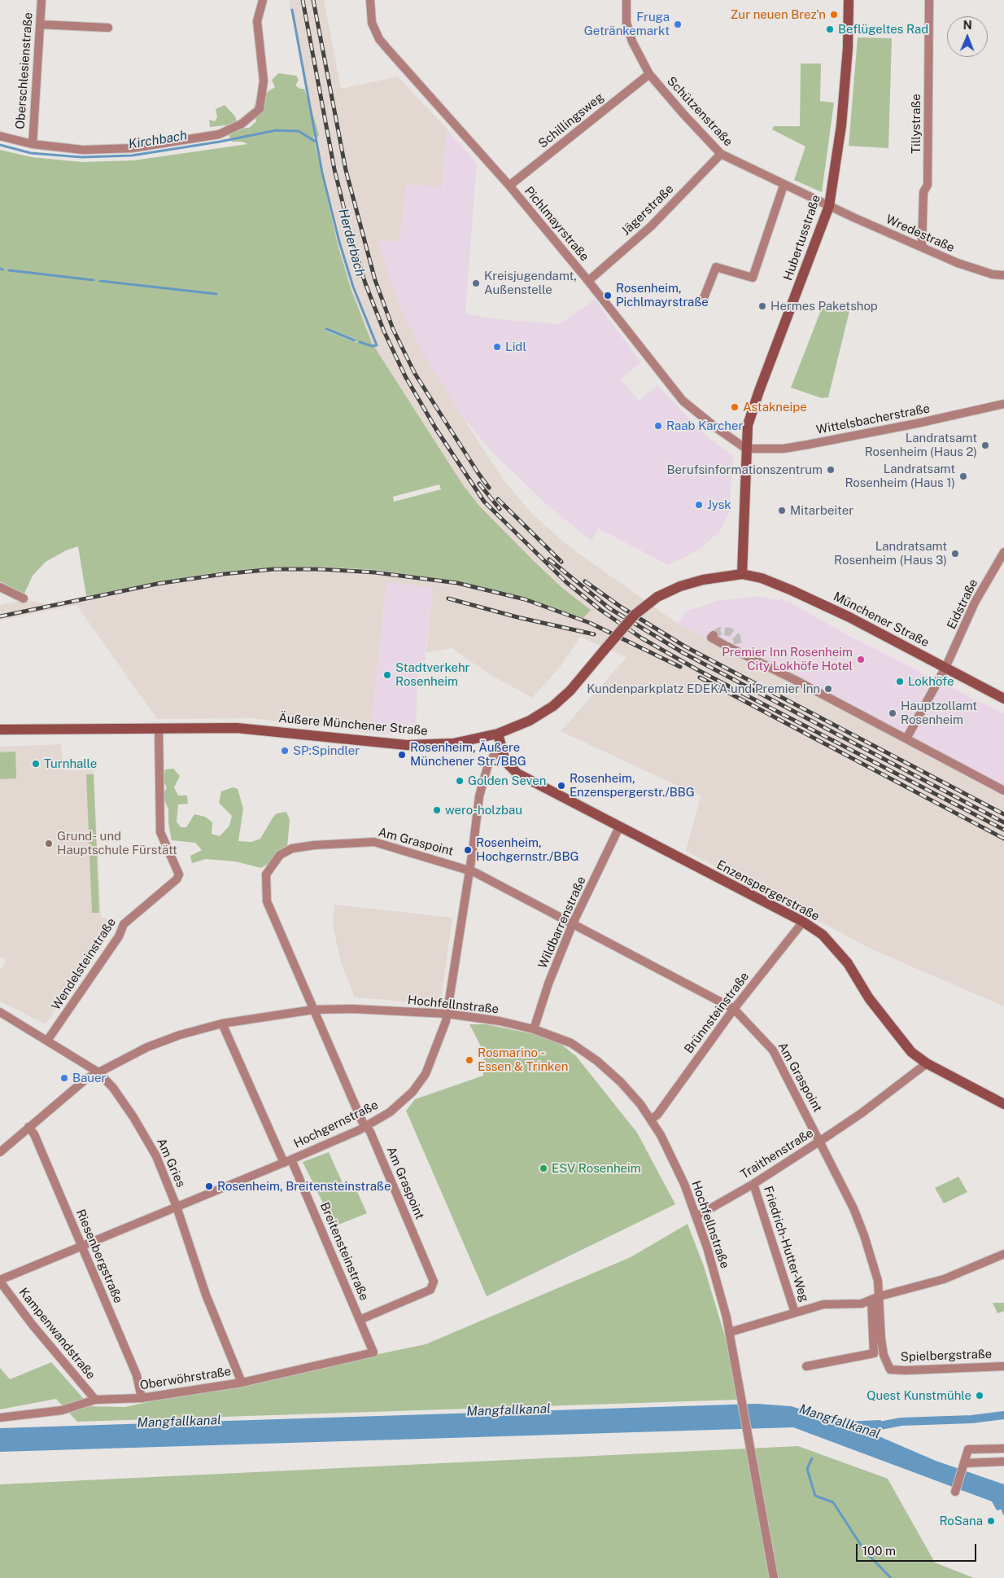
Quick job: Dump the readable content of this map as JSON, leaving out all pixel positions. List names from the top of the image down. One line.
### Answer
{"streets":{"main road":["Hubertusstraße","Münchener Straße","Äußere Münchener Straße","Enzenspergerstraße"],"street":["Oberschlesienstraße","Schützenstraße","Schillingsweg","Tillystraße","Jägerstraße","Pichlmayrstraße","Wredestraße","Wittelsbacherstraße","Eidstraße","Am Graspoint","Wildbarrenstraße","Wendelsteinstraße","Hochfellnstraße","Brünnsteinstraße","Hochgernstraße","Traithenstraße","Am Gries","Friedrich-Hutter-Weg","Breitensteinstraße","Riesenbergstraße","Kampenwandstraße","Spielbergstraße","Oberwöhrstraße"]},"crossings":[["Schützenstraße","Schillingsweg"],["Schützenstraße","Jägerstraße"],["Schützenstraße","Wredestraße"],["Schützenstraße","Hubertusstraße"],["Schillingsweg","Pichlmayrstraße"],["Tillystraße","Wredestraße"],["Jägerstraße","Pichlmayrstraße"],["Pichlmayrstraße","Hubertusstraße"],["Pichlmayrstraße","Wittelsbacherstraße"],["Wredestraße","Hubertusstraße"],["Hubertusstraße","Wittelsbacherstraße"],["Hubertusstraße","Münchener Straße"],["Hubertusstraße","Äußere Münchener Straße"],["Eidstraße","Münchener Straße"],["Münchener Straße","Äußere Münchener Straße"],["Äußere Münchener Straße","Enzenspergerstraße"],["Äußere Münchener Straße","Wendelsteinstraße"],["Am Graspoint","Wildbarrenstraße"],["Am Graspoint","Hochfellnstraße"],["Am Graspoint","Brünnsteinstraße"],["Am Graspoint","Hochgernstraße"],["Am Graspoint","Traithenstraße"],["Am Graspoint","Breitensteinstraße"],["Am Graspoint","Spielbergstraße"],["Enzenspergerstraße","Wildbarrenstraße"],["Enzenspergerstraße","Brünnsteinstraße"],["Enzenspergerstraße","Hochgernstraße"],["Enzenspergerstraße","Traithenstraße"],["Wildbarrenstraße","Hochfellnstraße"],["Wendelsteinstraße","Am Gries"],["Hochfellnstraße","Brünnsteinstraße"],["Hochfellnstraße","Hochgernstraße"],["Hochfellnstraße","Traithenstraße"],["Hochfellnstraße","Am Gries"],["Hochfellnstraße","Breitensteinstraße"],["Hochfellnstraße","Riesenbergstraße"],["Hochgernstraße","Am Gries"],["Hochgernstraße","Breitensteinstraße"],["Hochgernstraße","Riesenbergstraße"],["Hochgernstraße","Kampenwandstraße"],["Traithenstraße","Friedrich-Hutter-Weg"],["Am Gries","Oberwöhrstraße"],["Breitensteinstraße","Oberwöhrstraße"],["Riesenbergstraße","Oberwöhrstraße"],["Kampenwandstraße","Oberwöhrstraße"]],"water":["Kirchbach","Herderbach","Mangfallkanal"],"places":["Zur neuen Brez'n","Fruga Getränkemarkt","Beflügeltes Rad","Kreisjugendamt, Außenstelle","Rosenheim, Pichlmayrstraße","Hermes Paketshop","Lidl","Astakneipe","Raab Karcher","Landratsamt Rosenheim (Haus 2)","Berufsinformationszentrum","Landratsamt Rosenheim (Haus 1)","Jysk","Mitarbeiter","Landratsamt Rosenheim (Haus 3)","Premier Inn Rosenheim City Lokhöfe Hotel","Stadtverkehr Rosenheim","Lokhöfe","Kundenparkplatz EDEKA und Premier Inn","Hauptzollamt Rosenheim","SP:Spindler","Rosenheim, Äußere Münchener Str./BBG","Turnhalle","Golden Seven","Rosenheim, Enzenspergerstr./BBG","wero-holzbau","Grund- und Hauptschule Fürstätt","Rosenheim, Hochgernstr./BBG","Rosmarino - Essen & Trinken","Bauer","ESV Rosenheim","Rosenheim, Breitensteinstraße","Quest Kunstmühle","RoSana"],"scale_bar":"100 m","north":"top"}
